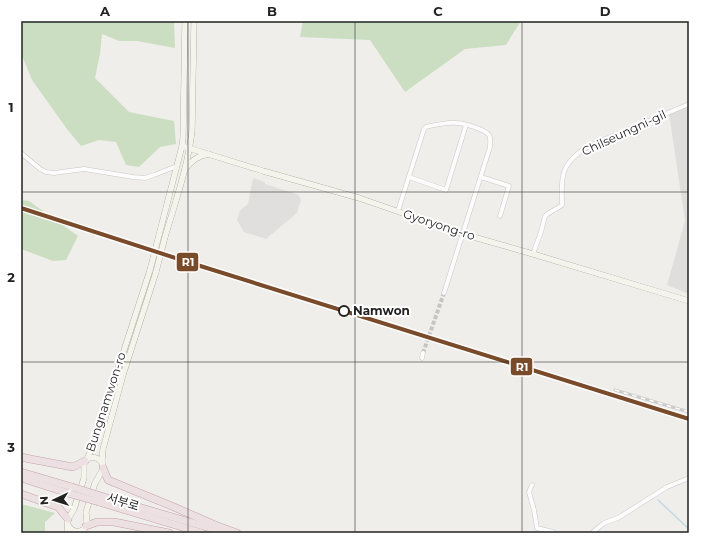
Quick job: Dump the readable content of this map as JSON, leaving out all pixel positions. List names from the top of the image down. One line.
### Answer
{"streets":{"highway":["서부로"],"street":["Chilseungni-gil","Gyoryong-ro","Bungnamwon-ro"]},"crossings":[["Chilseungni-gil","Gyoryong-ro"]],"places":["Namwon"],"lines":["transit line R1"],"north":"left","grid":{"columns":["A","B","C","D"],"rows":["1","2","3"]}}
